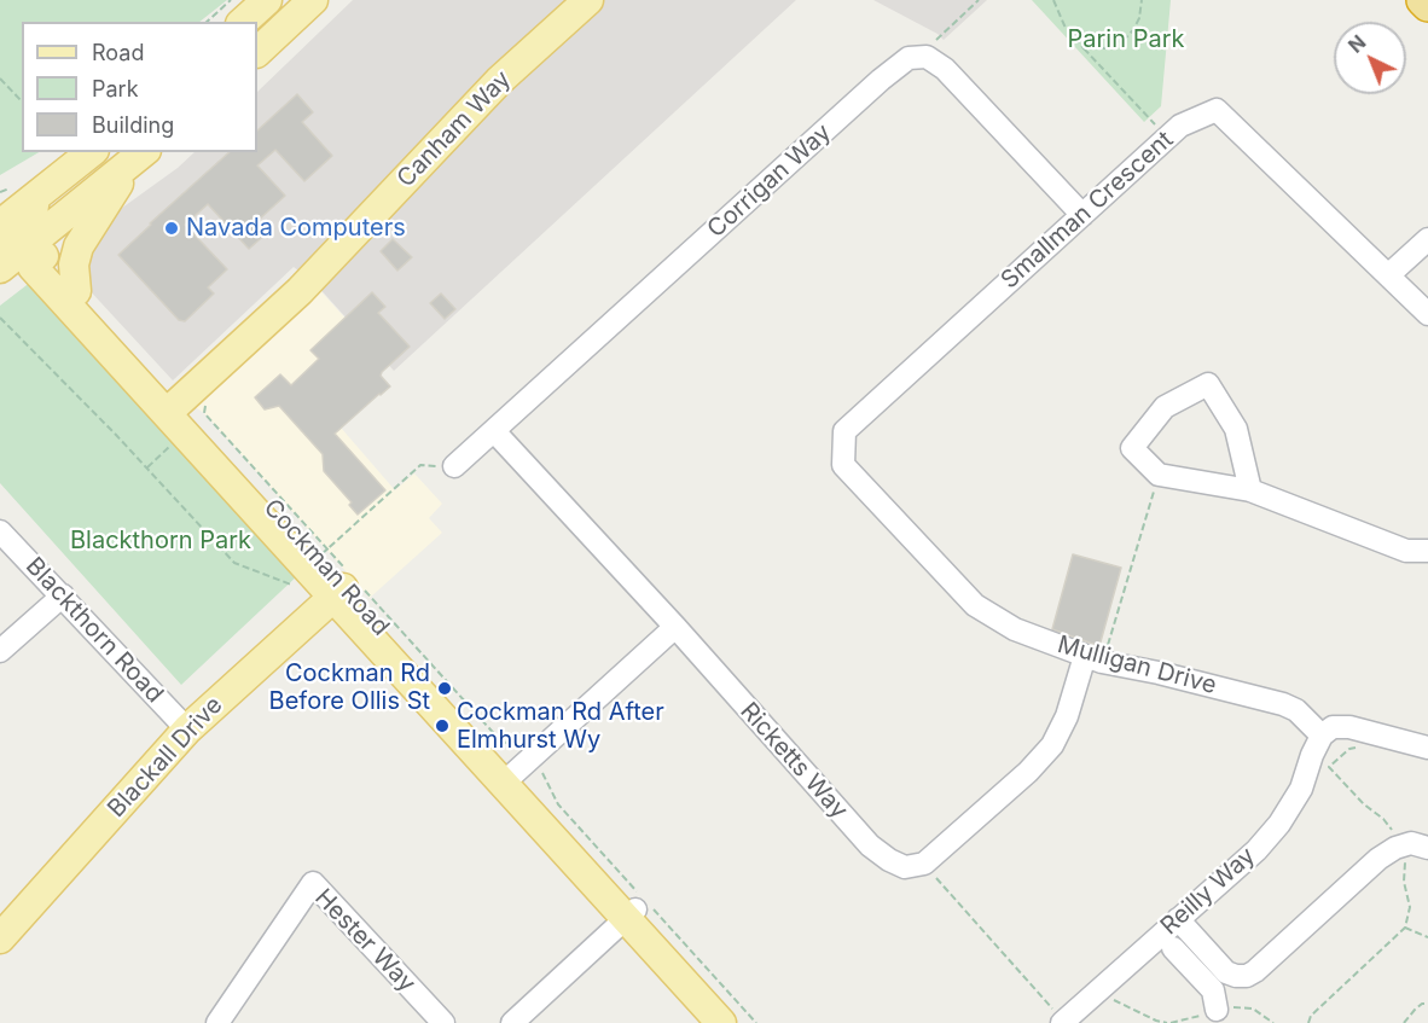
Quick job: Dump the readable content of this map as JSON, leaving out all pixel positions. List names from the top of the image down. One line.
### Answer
{"streets":{"main road":["Canham Way","Cockman Road","Blackall Drive"],"street":["Corrigan Way","Smallman Crescent","Blackthorn Road","Mulligan Drive","Ricketts Way","Reilly Way","Hester Way"]},"crossings":[["Canham Way","Cockman Road"],["Corrigan Way","Ricketts Way"],["Smallman Crescent","Mulligan Drive"],["Cockman Road","Blackall Drive"],["Blackthorn Road","Blackall Drive"],["Mulligan Drive","Reilly Way"]],"parks":["Parin Park","Blackthorn Park"],"places":["Navada Computers","Cockman Rd Before Ollis St","Cockman Rd After Elmhurst Wy"],"legend":["Road","Park","Building"],"north":"top left"}
